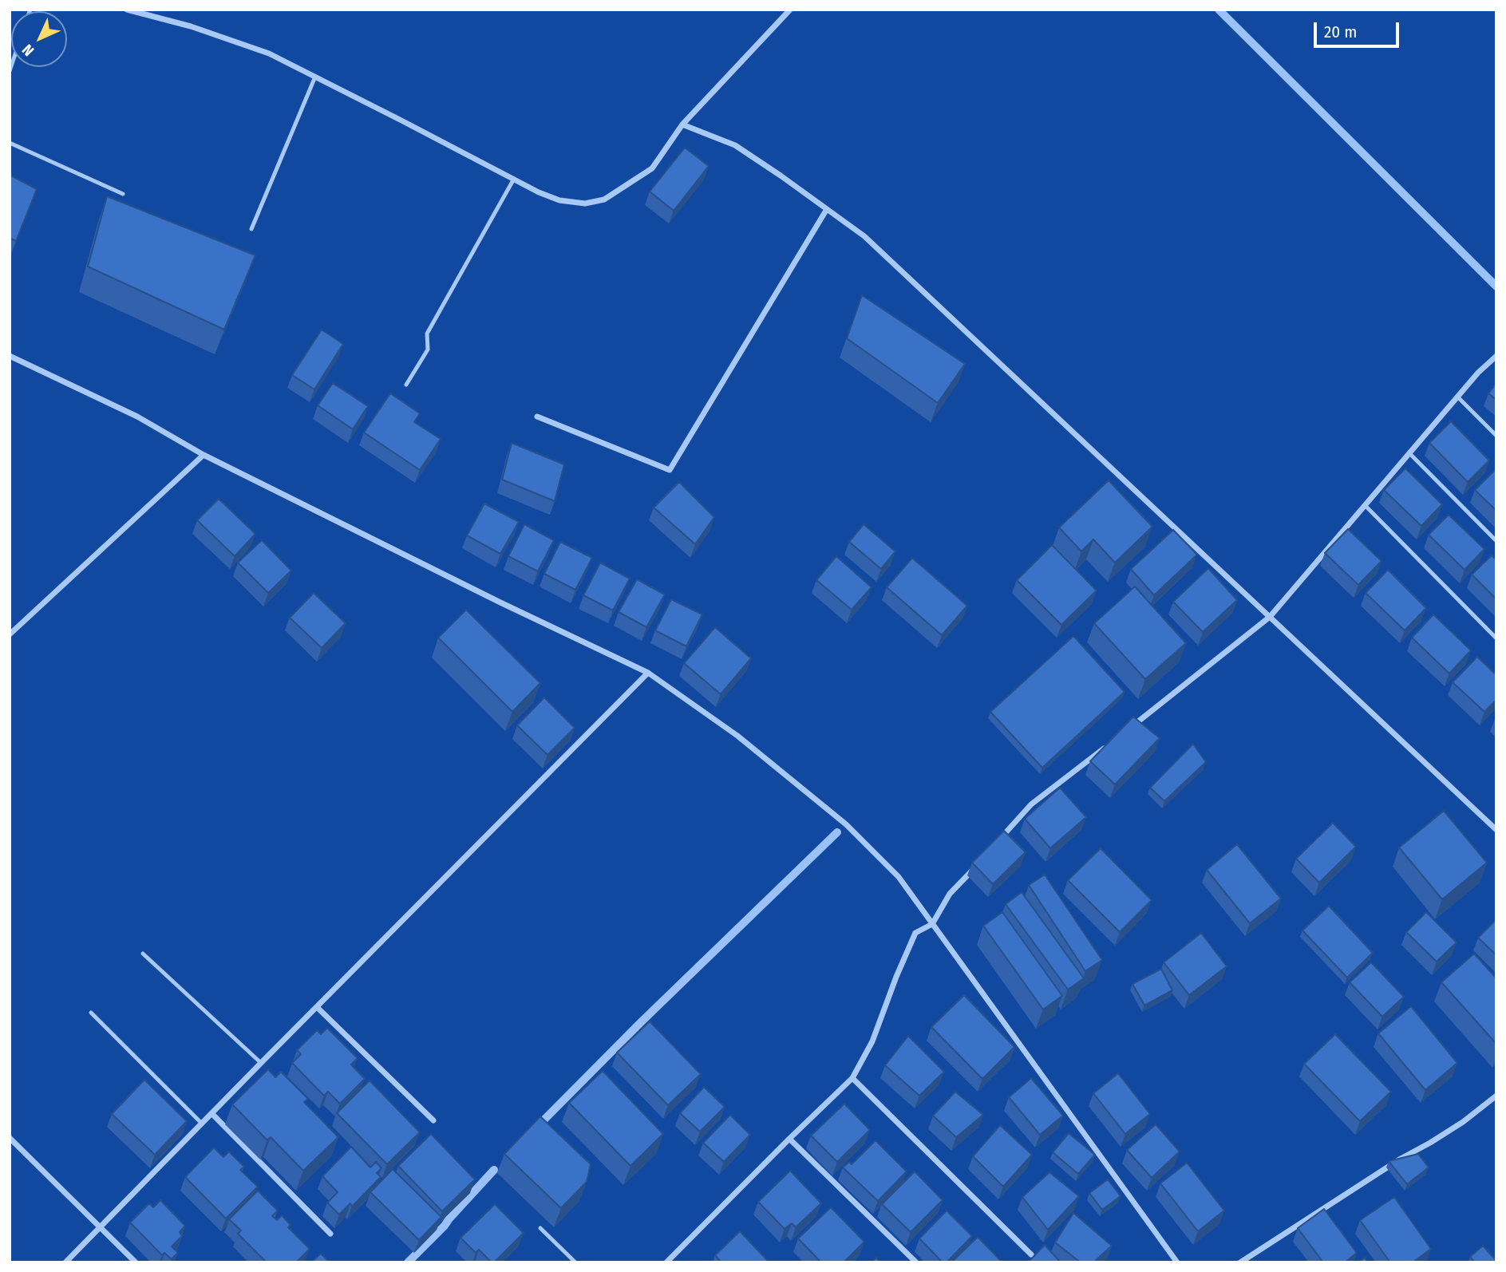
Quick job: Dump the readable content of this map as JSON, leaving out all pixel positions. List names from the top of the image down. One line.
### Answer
{"scale_bar":"20 m","north":"bottom left"}
